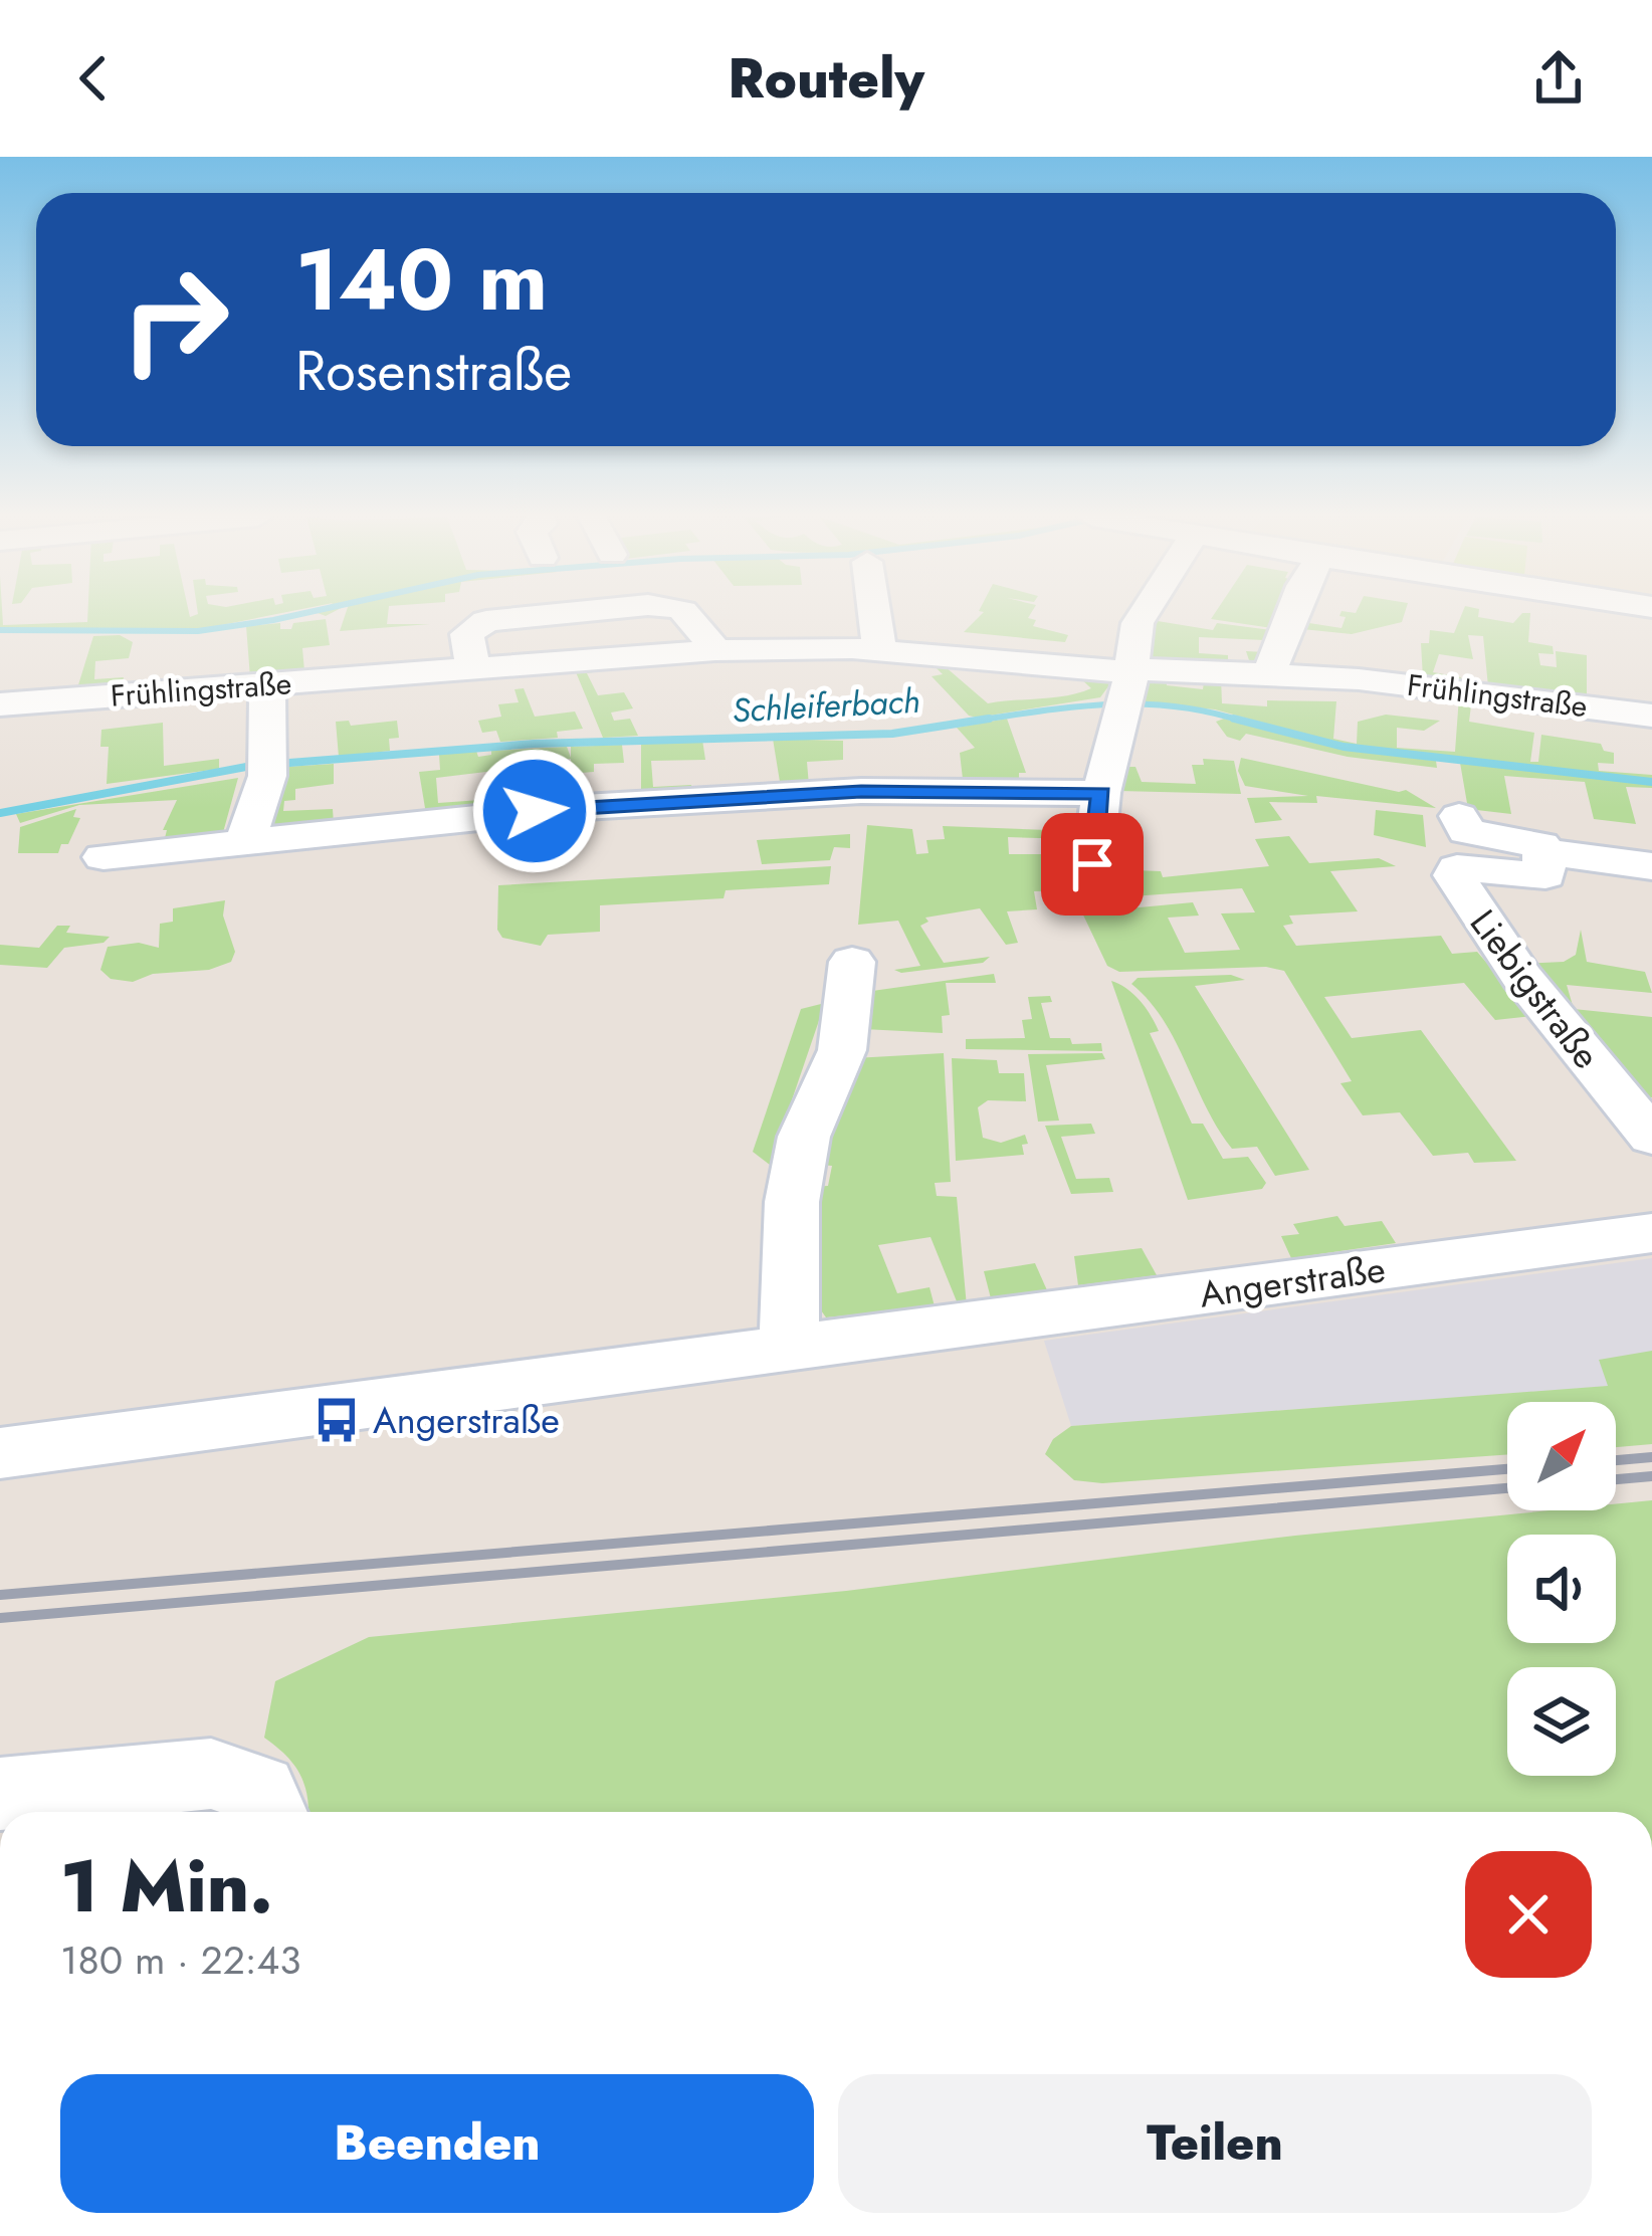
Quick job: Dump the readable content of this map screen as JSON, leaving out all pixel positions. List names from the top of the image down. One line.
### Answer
{"streets":{"street":["Frühlingstraße","Liebigstraße","Angerstraße"]},"water":["Schleiferbach"],"places":{"bus stop":["Angerstraße"]},"north":"top right","page":{"header":"Routely","turn":["140 m","Rosenstraße"],"heading":["1 Min.","180 m · 22:43"],"buttons":["Beenden","Teilen"]}}
